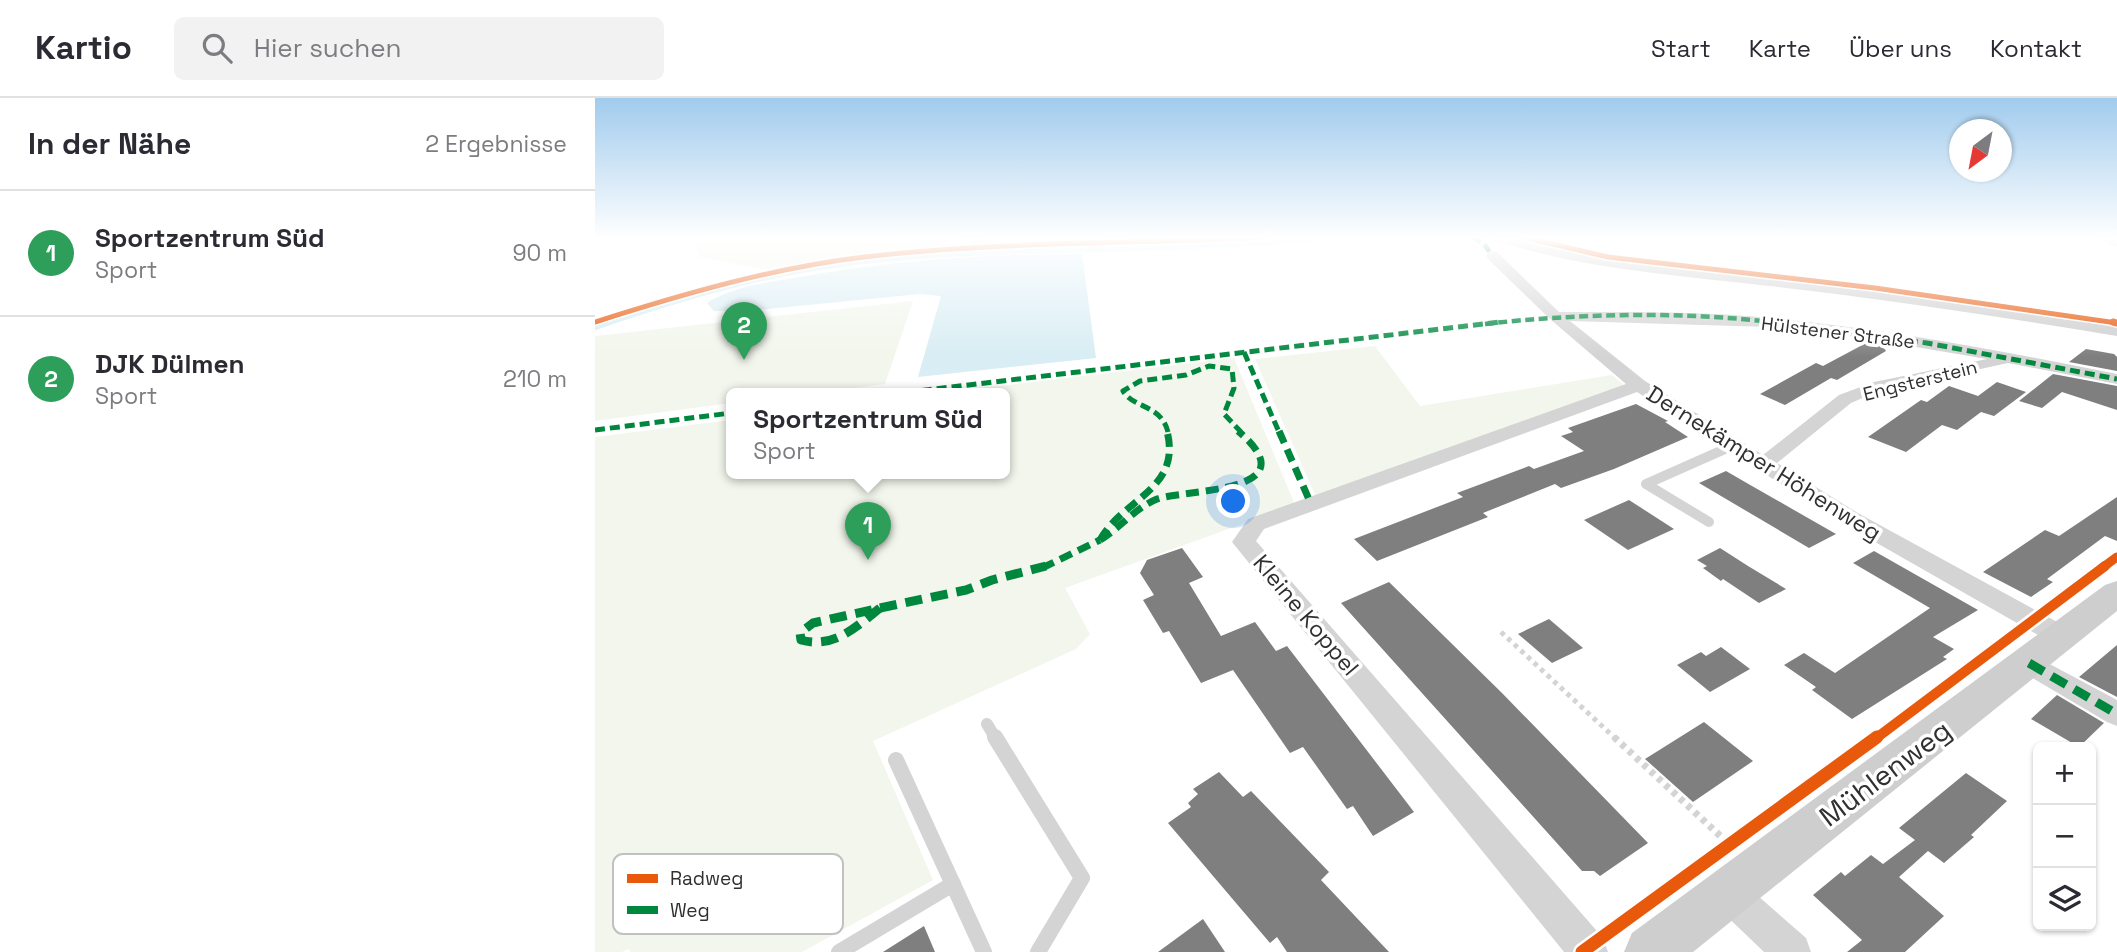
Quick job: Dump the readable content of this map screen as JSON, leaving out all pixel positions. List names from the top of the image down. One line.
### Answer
{"streets":{"street":["Hülstener Straße","Engsterstein","Dernekämper Höhenweg","Kleine Koppel","Mühlenweg"]},"crossings":[["Hülstener Straße","Engsterstein"],["Hülstener Straße","Dernekämper Höhenweg"],["Engsterstein","Dernekämper Höhenweg"],["Dernekämper Höhenweg","Kleine Koppel"],["Dernekämper Höhenweg","Mühlenweg"]],"legend":["Radweg","Weg"],"north":"bottom left","page":{"header":"Kartio","search":"Hier suchen","nav":["Start","Karte","Über uns","Kontakt"],"heading":["In der Nähe","2 Ergebnisse"],"list":[{"mark":"1","name":"Sportzentrum Süd","note":"Sport","value":"90 m"},{"mark":"2","name":"DJK Dülmen","note":"Sport","value":"210 m"}],"pins":["2","1"],"popup":["Sportzentrum Süd","Sport"],"map_buttons":["+","−"]}}
